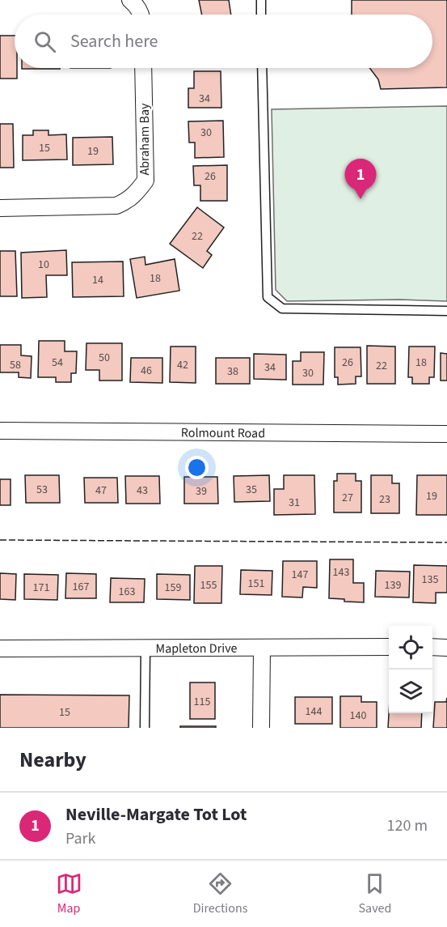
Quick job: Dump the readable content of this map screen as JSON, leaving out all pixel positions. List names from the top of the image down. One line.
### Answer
{"streets":{"street":["Abraham Bay","Rolmount Road","Mapleton Drive"]},"house_numbers":["34","30","15","19","26","22","10","18","14","50","54","26","18","58","42","22","34","46","38","30","53","35","47","43","39","19","27","23","31","143","147","135","151","155","139","167","171","159","163","115","144","15","140"],"page":{"search":"Search here","pins":"1","heading":"Nearby","list":[{"mark":"1","name":"Neville-Margate Tot Lot","note":"Park","value":"120 m"}],"nav":["Map","Directions","Saved"]}}
